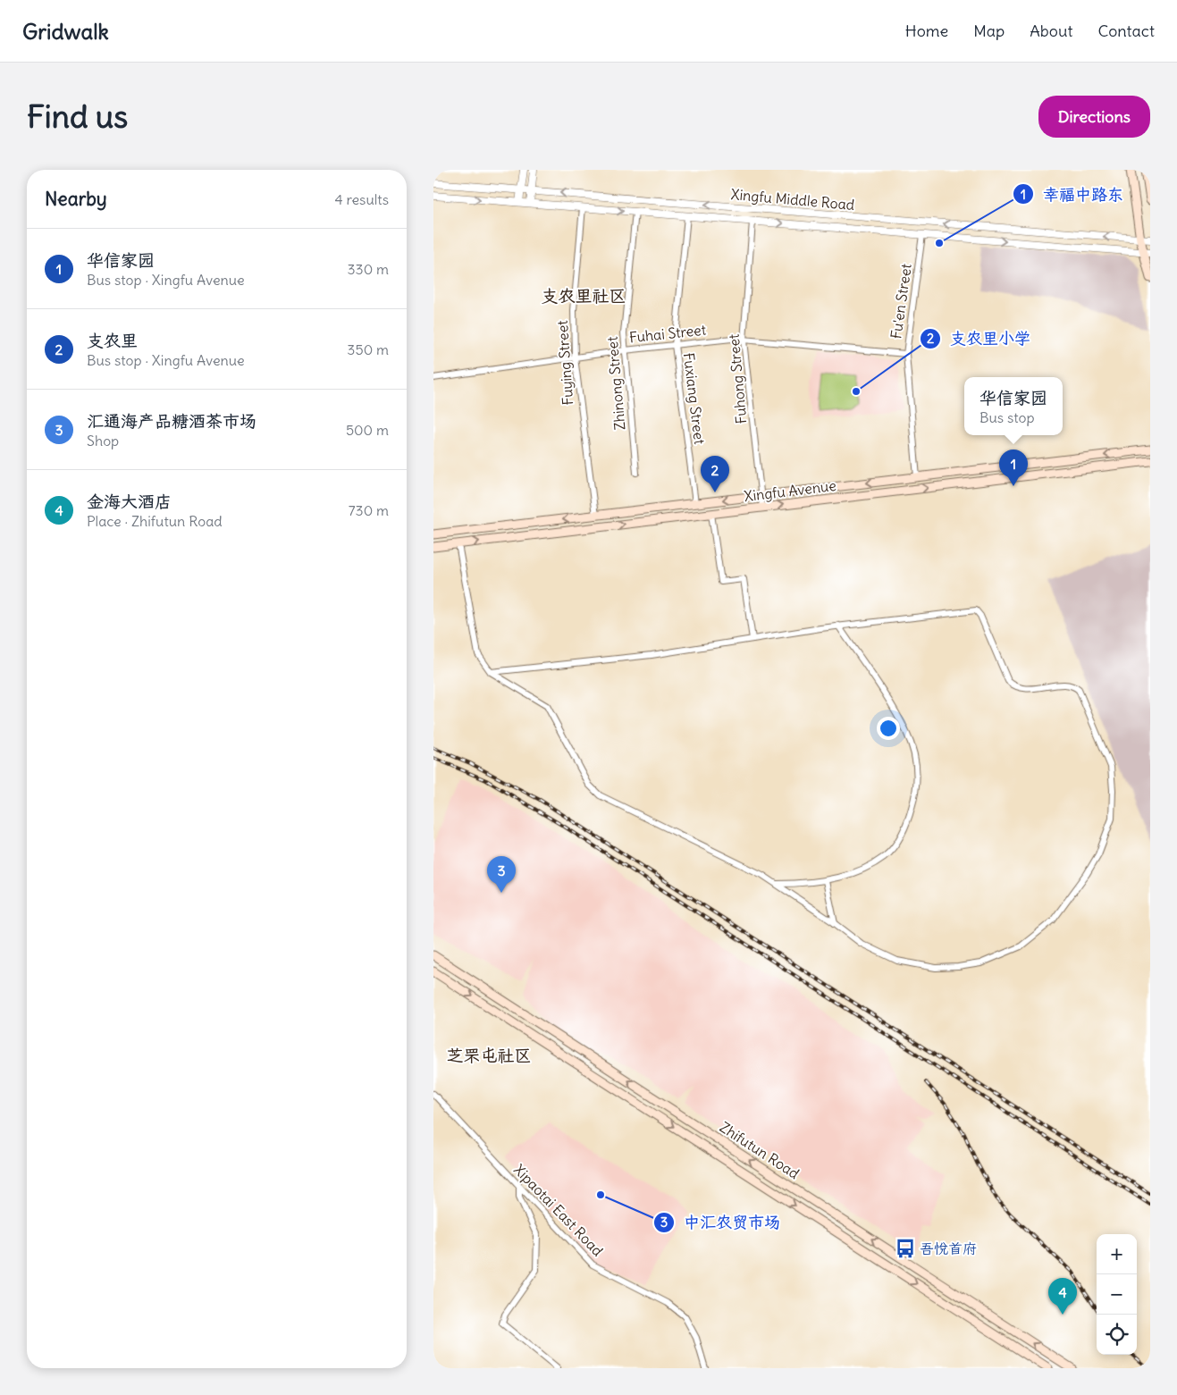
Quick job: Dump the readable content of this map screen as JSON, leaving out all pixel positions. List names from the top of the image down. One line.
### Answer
{"streets":{"main road":["Xingfu Avenue","Zhifutun Road"],"street":["Xingfu Middle Road","Fu'en Street","Fuhai Street","Fuying Street","Fuhong Street","Zhinong Street","Fuxiang Street","Xipaotai East Road"]},"crossings":[["Xingfu Middle Road","Fu'en Street"],["Xingfu Middle Road","Fuying Street"],["Xingfu Middle Road","Fuhong Street"],["Xingfu Middle Road","Zhinong Street"],["Xingfu Middle Road","Fuxiang Street"],["Fu'en Street","Fuhai Street"],["Fu'en Street","Xingfu Avenue"],["Fuhai Street","Fuying Street"],["Fuhai Street","Fuhong Street"],["Fuhai Street","Zhinong Street"],["Fuhai Street","Fuxiang Street"],["Fuying Street","Xingfu Avenue"],["Fuhong Street","Xingfu Avenue"],["Fuxiang Street","Xingfu Avenue"]],"districts":["支农里社区","芝罘屯社区"],"places":{"other":["幸福中路东","支农里小学","中汇农贸市场"],"bus stop":["吾悦首府"]},"page":{"header":"Gridwalk","nav":["Home","Map","About","Contact"],"buttons":"Directions","title":"Find us","heading":["Nearby","4 results"],"list":[{"mark":"1","name":"华信家园","note":"Bus stop · Xingfu Avenue","value":"330 m"},{"mark":"2","name":"支农里","note":"Bus stop · Xingfu Avenue","value":"350 m"},{"mark":"3","name":"汇通海产品糖酒茶市场","note":"Shop","value":"500 m"},{"mark":"4","name":"金海大酒店","note":"Place · Zhifutun Road","value":"730 m"}],"popup":["华信家园","Bus stop"],"pins":["1","2","3","4"],"map_buttons":["+","−"]}}
